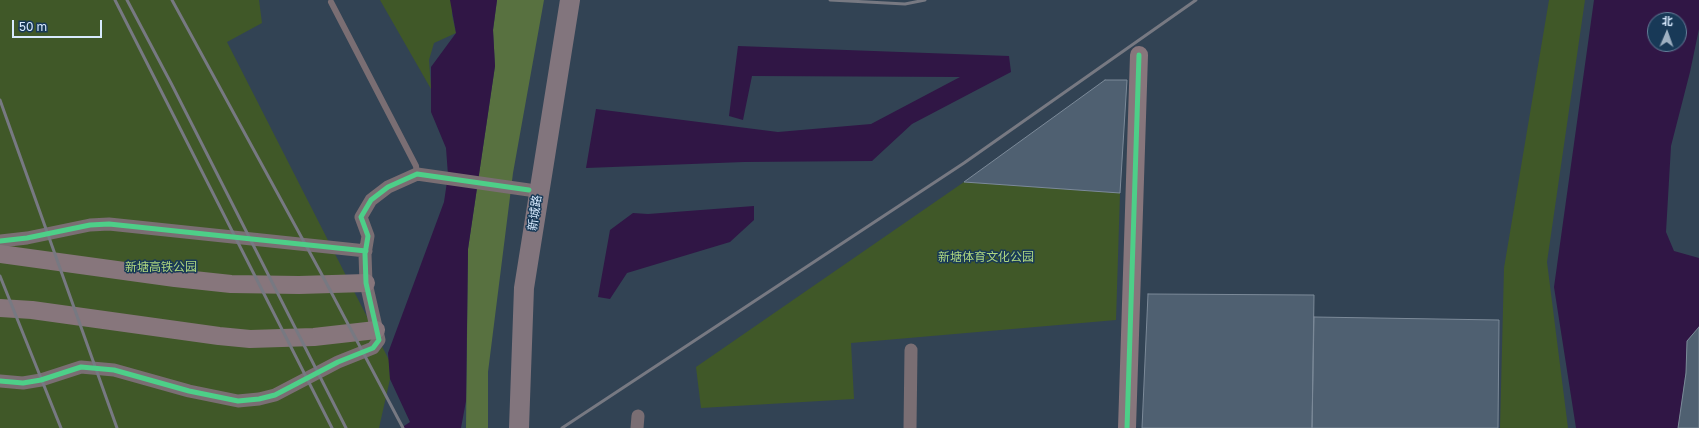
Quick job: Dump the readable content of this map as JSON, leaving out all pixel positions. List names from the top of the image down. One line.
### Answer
{"streets":{"main road":["新城路"]},"parks":["新塘体育文化公园","新塘高铁公园"],"scale_bar":"50 m","north":"top"}
